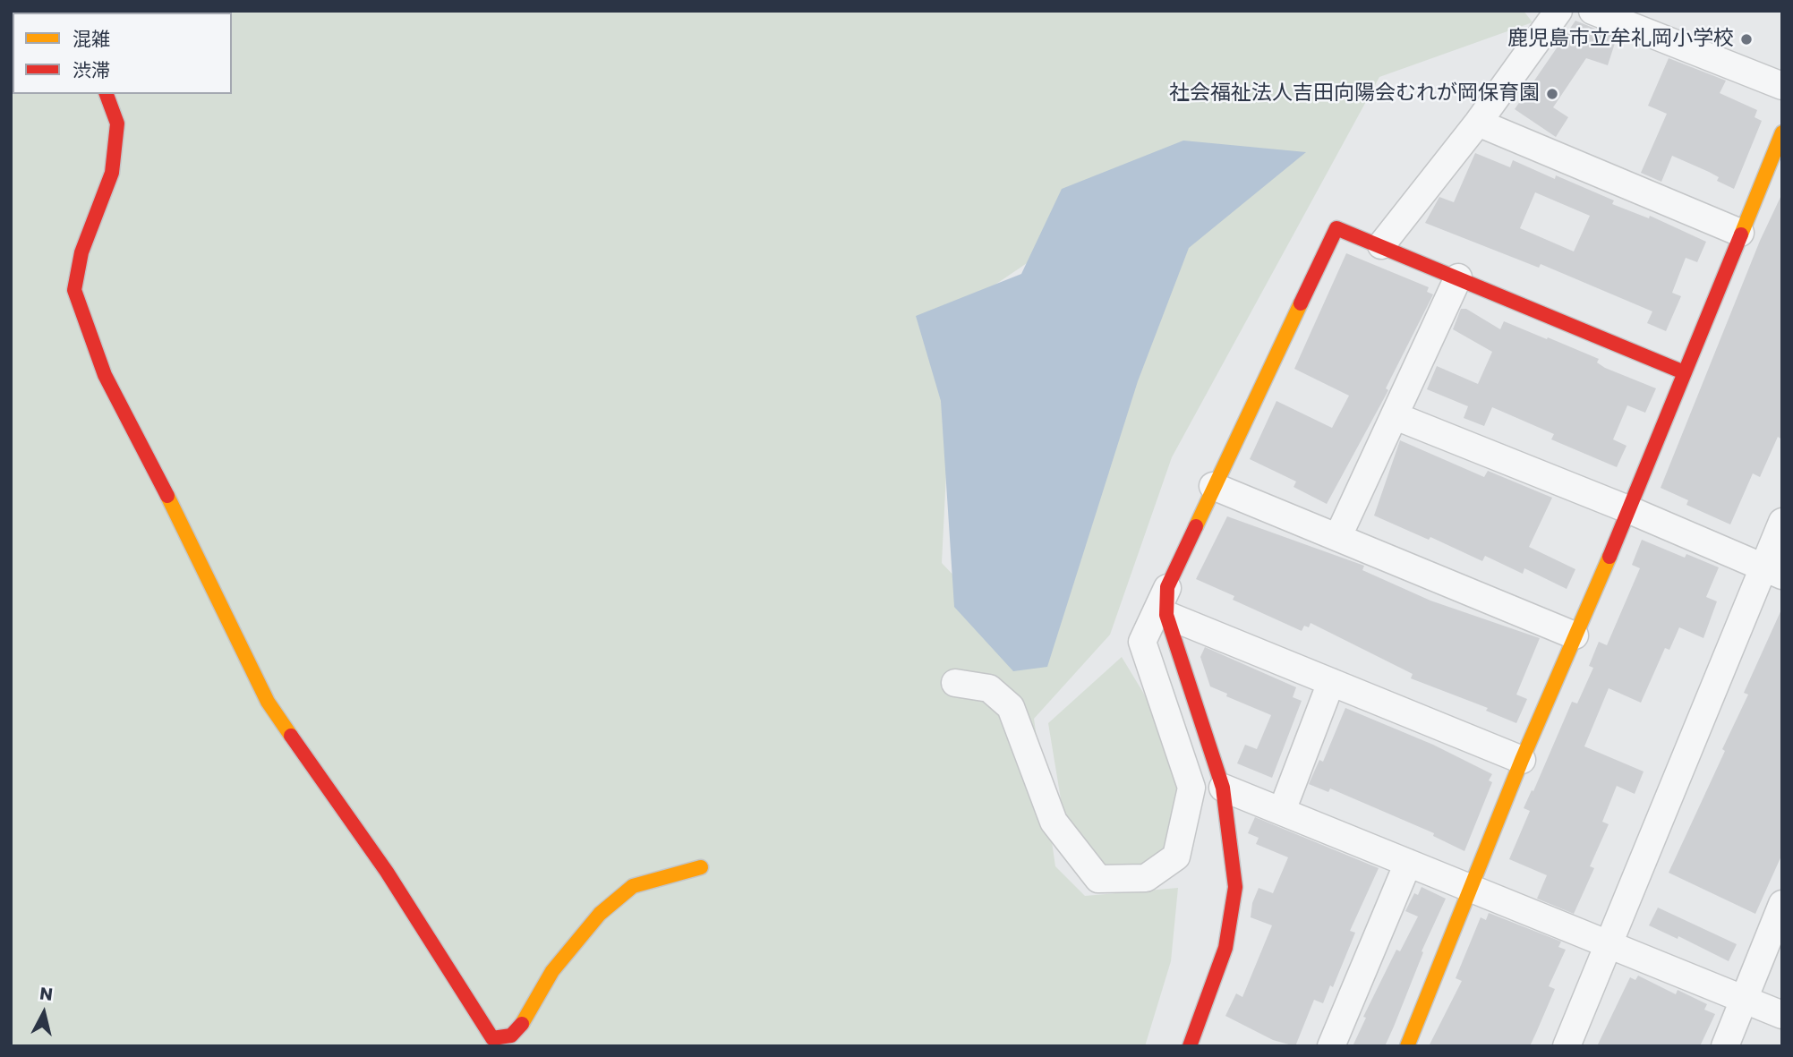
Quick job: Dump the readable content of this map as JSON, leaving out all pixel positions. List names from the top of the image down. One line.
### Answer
{"places":["鹿児島市立牟礼岡小学校","社会福祉法人吉田向陽会むれが岡保育園"],"legend":["混雑","渋滞"],"north":"top"}
